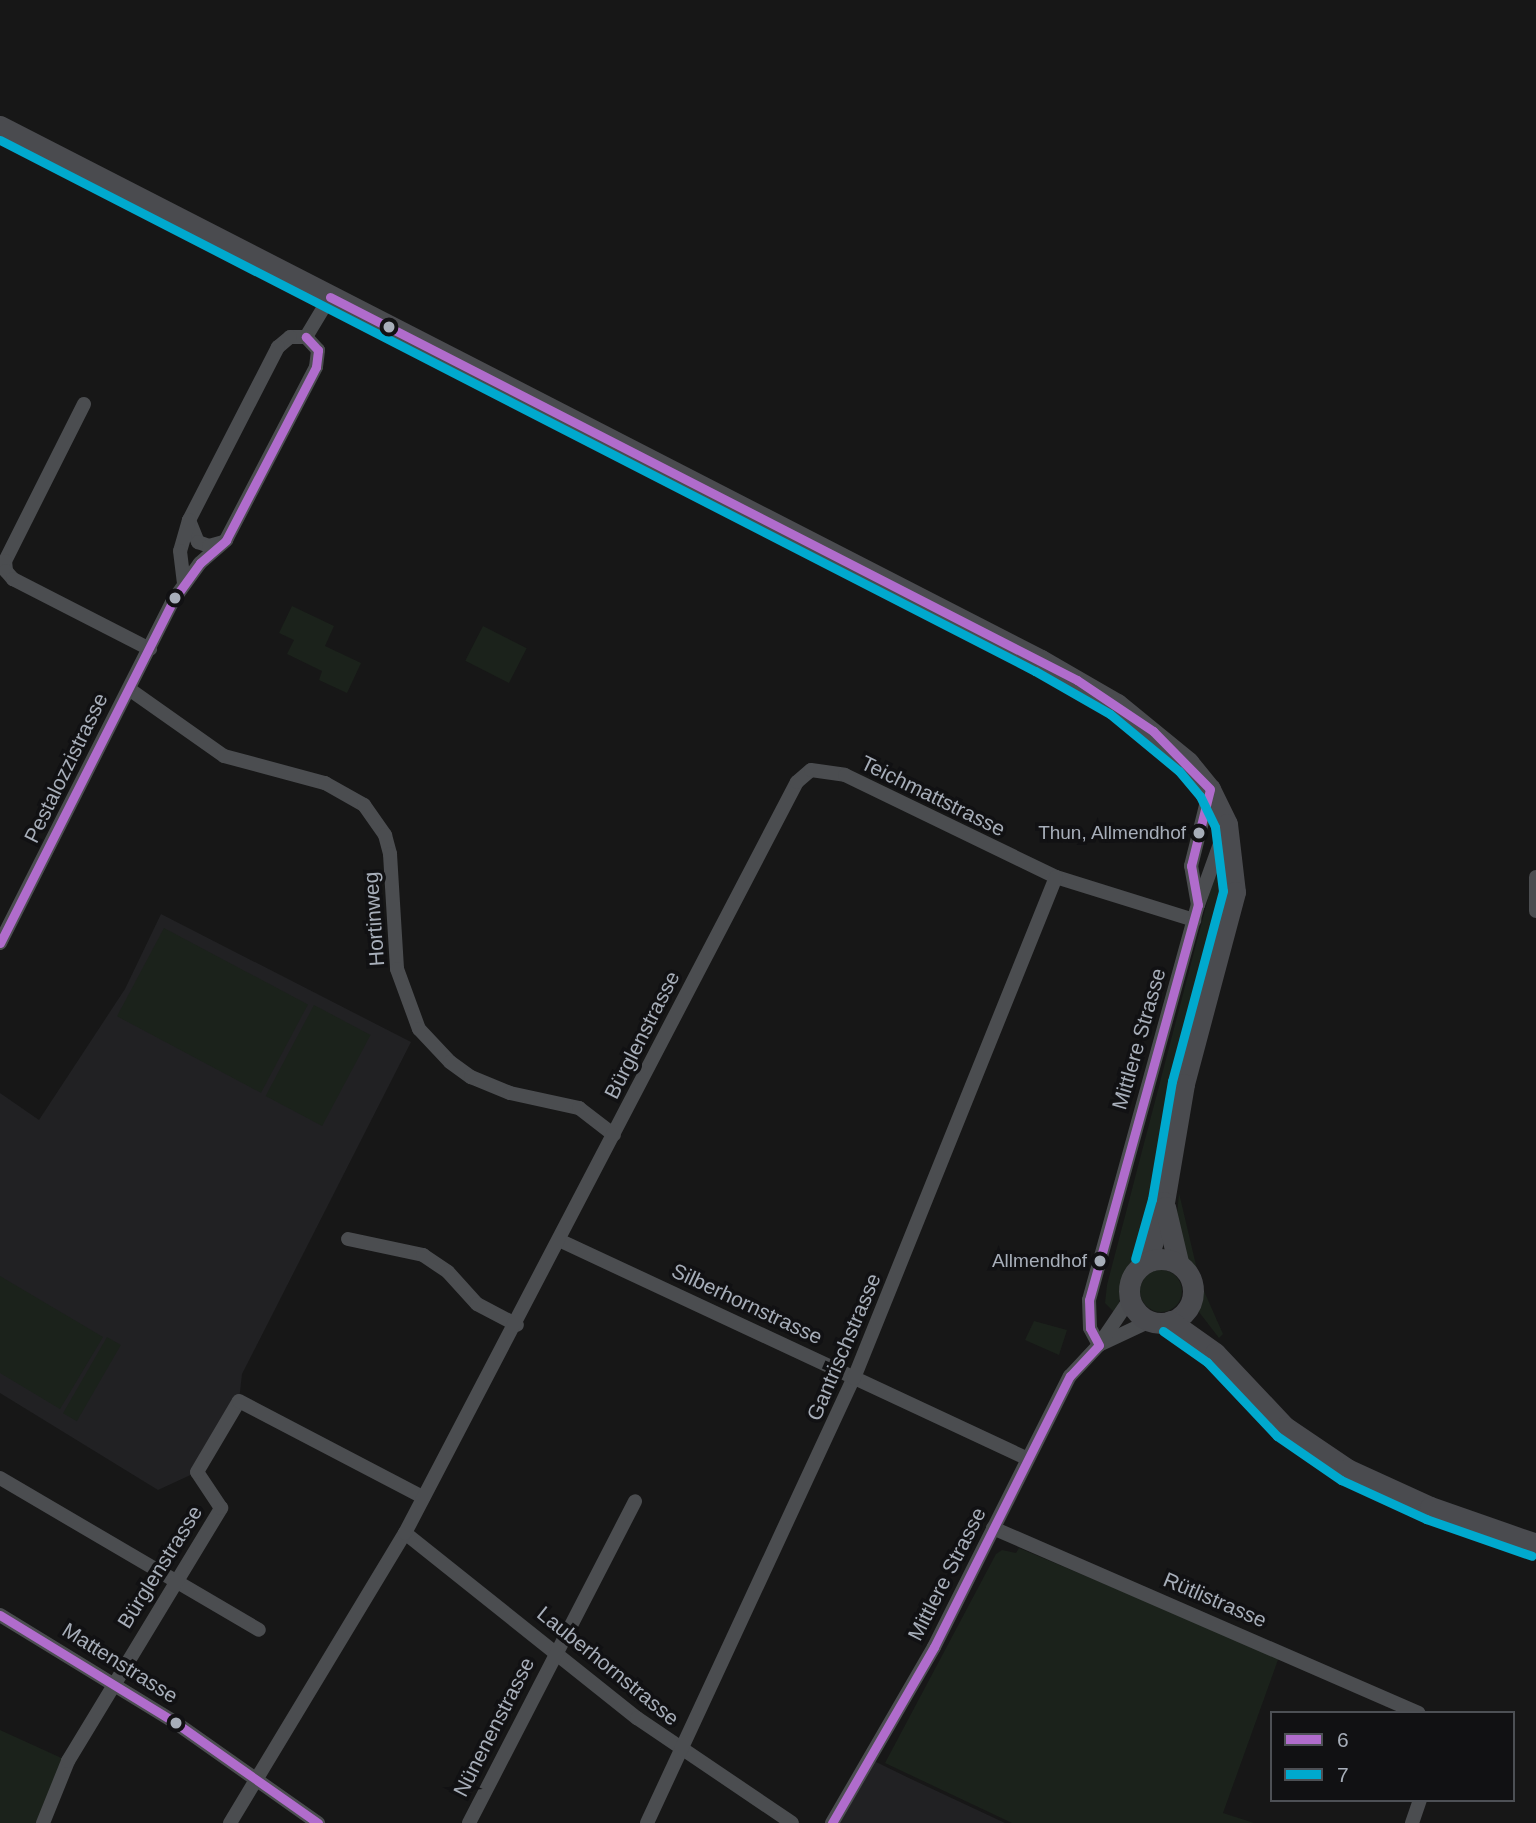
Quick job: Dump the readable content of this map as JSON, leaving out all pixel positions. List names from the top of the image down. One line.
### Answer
{"streets":{"street":["Pestalozzistrasse","Teichmattstrasse","Hortinweg","Bürglenstrasse","Mittlere Strasse","Silberhornstrasse","Gantrischstrasse","Rütlistrasse","Mattenstrasse","Lauberhornstrasse","Nünenenstrasse"]},"crossings":[["Pestalozzistrasse","Hortinweg"],["Teichmattstrasse","Bürglenstrasse"],["Teichmattstrasse","Mittlere Strasse"],["Teichmattstrasse","Gantrischstrasse"],["Hortinweg","Bürglenstrasse"],["Bürglenstrasse","Silberhornstrasse"],["Bürglenstrasse","Mattenstrasse"],["Bürglenstrasse","Lauberhornstrasse"],["Mittlere Strasse","Silberhornstrasse"],["Mittlere Strasse","Rütlistrasse"],["Silberhornstrasse","Gantrischstrasse"],["Gantrischstrasse","Lauberhornstrasse"],["Lauberhornstrasse","Nünenenstrasse"]],"places":["Thun, Allmendhof","Allmendhof"],"lines":["transit line 7","transit line 6"],"legend":["6","7"]}
